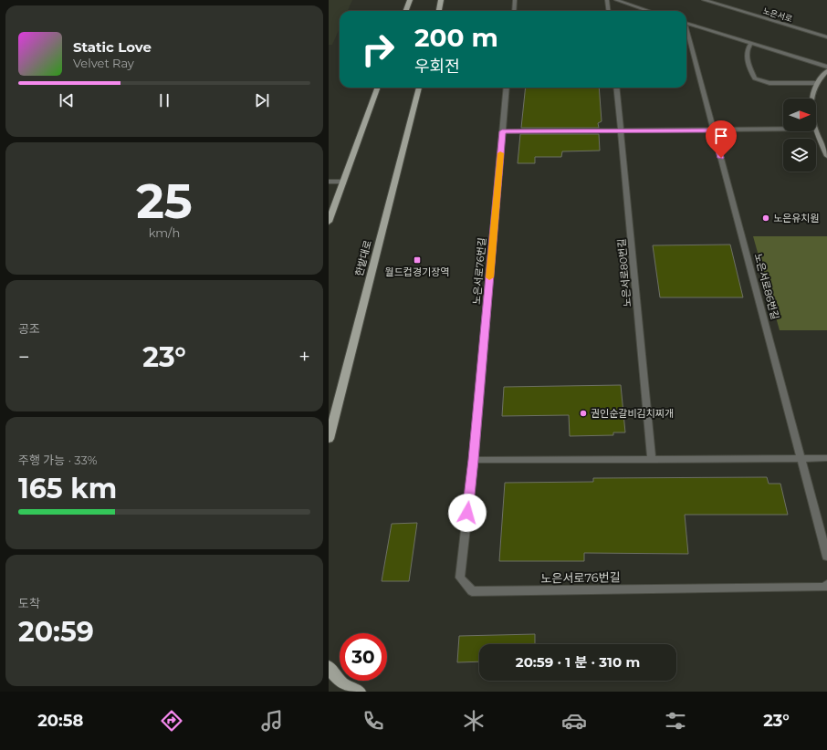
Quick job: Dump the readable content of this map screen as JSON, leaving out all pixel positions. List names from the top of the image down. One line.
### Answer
{"streets":{"main road":["한밭대로"],"street":["노은서로","노은서로76번길","노은서로80번길","노은서로86번길"]},"places":{"other":["노은유치원","권인순갈비김치찌개"],"transit":["월드컵경기장역"]},"north":"right","page":{"turn":["200 m","우회전"],"song":["Static Love","Velvet Ray"],"tile":[["25","km/h"],"공조",["주행 가능 · 33%","165 km"],["도착","20:59"]],"heat":["−","23°","+"],"limit":"30","trip":"20:59 · 1 분 · 310 m","tabs":["20:58","23°"]}}
